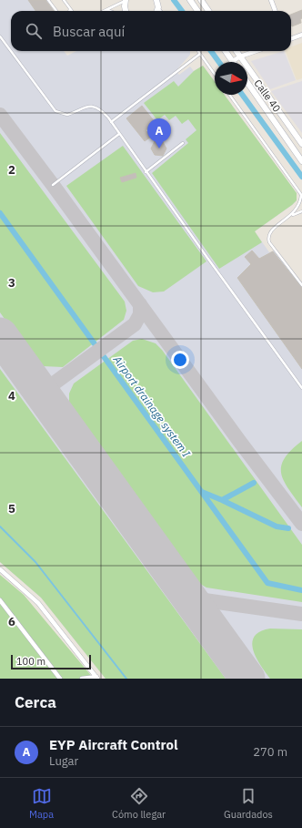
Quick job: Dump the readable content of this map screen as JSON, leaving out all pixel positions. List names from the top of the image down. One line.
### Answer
{"streets":{"main road":["Calle 40"]},"water":["Airport drainage system I"],"scale_bar":"100 m","north":"right","page":{"search":"Buscar aquí","pins":"A","scale":"100 m","heading":"Cerca","list":[{"mark":"A","name":"EYP Aircraft Control","note":"Lugar","value":"270 m"}],"nav":["Mapa","Cómo llegar","Guardados"]},"grid":{"rows":["2","3","4","5","6"]}}
